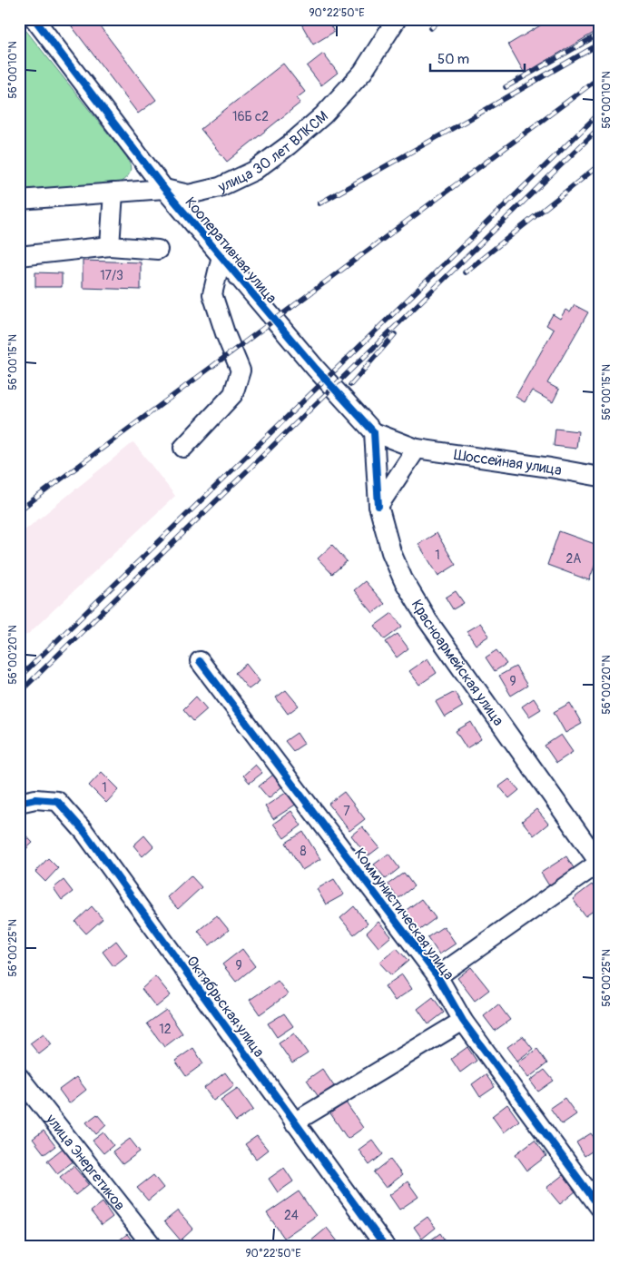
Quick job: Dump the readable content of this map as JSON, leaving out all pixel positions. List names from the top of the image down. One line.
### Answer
{"streets":{"street":["улица 30 лет ВЛКСМ","Кооперативная улица","Шоссейная улица","Красноармейская улица","Коммунистическая улица","Октябрьская улица","улица Энергетиков"]},"crossings":[["улица 30 лет ВЛКСМ","Кооперативная улица"],["Кооперативная улица","Шоссейная улица"]],"house_numbers":["16Б с2","17/3","1","2А","9","1","7","8","9","12","24"],"scale_bar":"50 m","coordinates":["90°22'50\"E","56°00'10\"N","56°00'15\"N","56°00'20\"N","56°00'25\"N"]}
